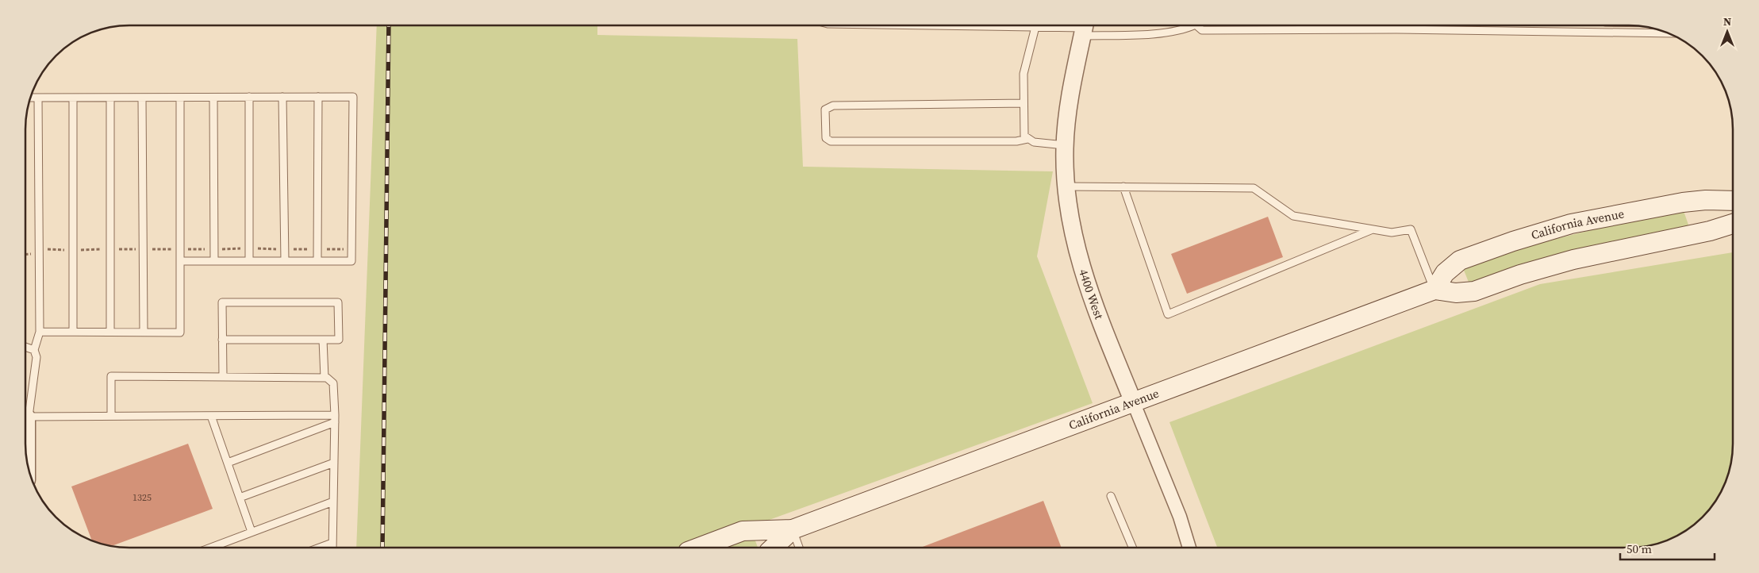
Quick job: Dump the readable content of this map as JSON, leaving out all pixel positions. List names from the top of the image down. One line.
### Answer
{"streets":{"main road":["California Avenue"],"street":["4400 West"]},"crossings":[["California Avenue","4400 West"]],"house_numbers":["1325"],"scale_bar":"50 m","north":"top"}
